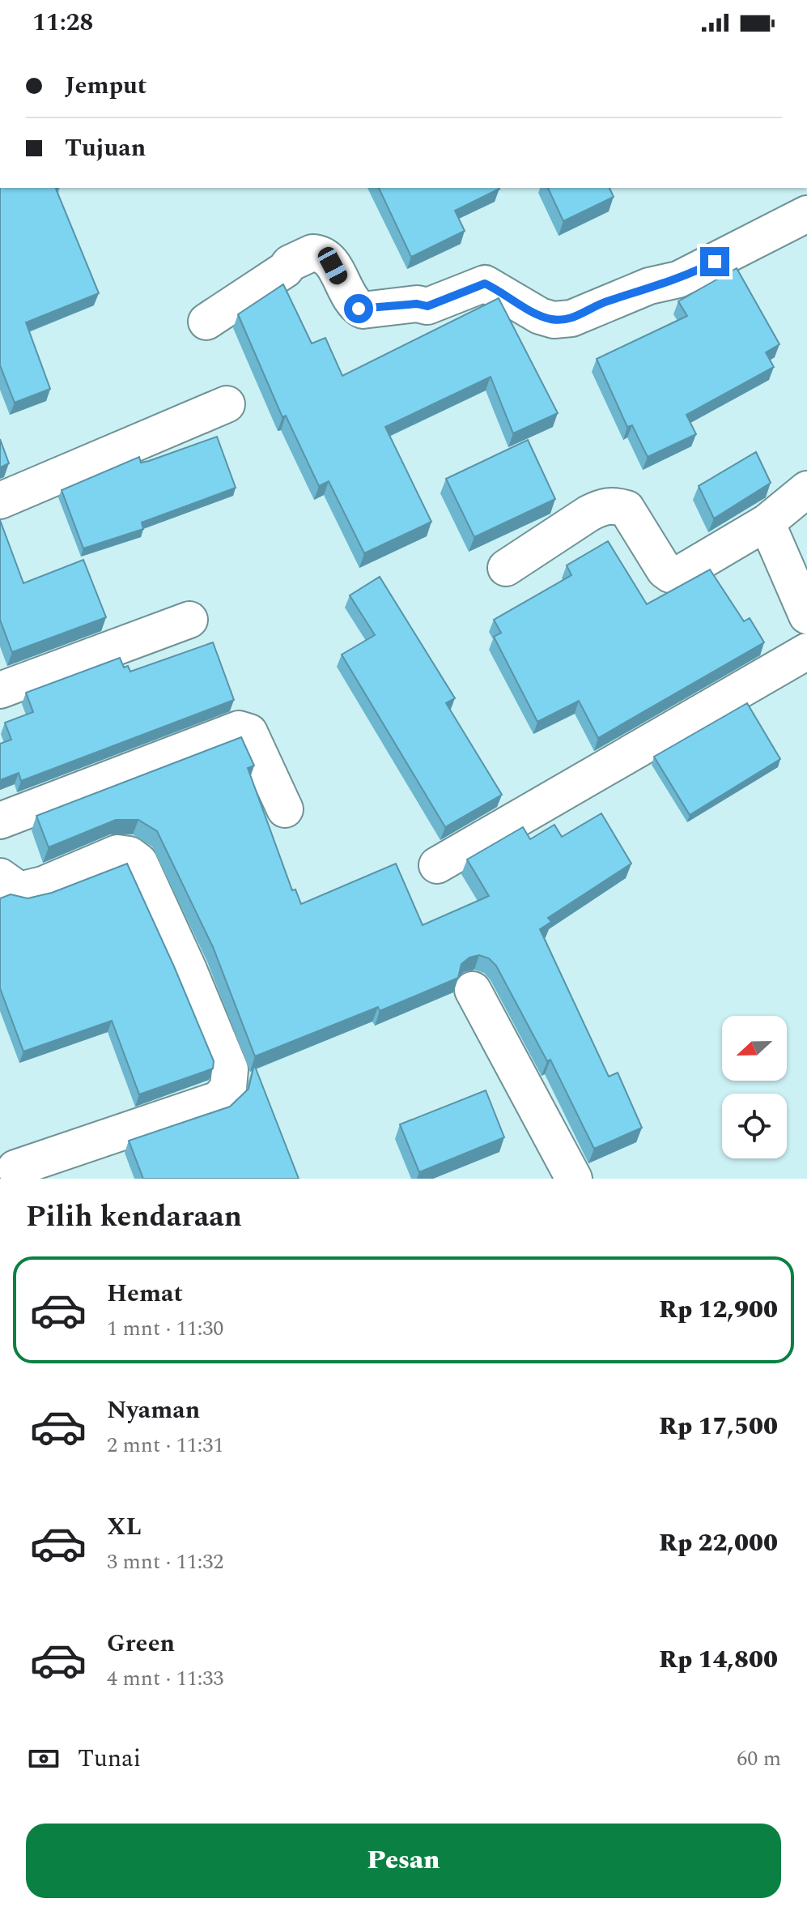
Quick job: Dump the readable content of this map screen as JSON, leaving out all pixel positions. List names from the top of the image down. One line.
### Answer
{"north":"left","page":{"status":"11:28","banner":["Jemput","Tujuan"],"heading":"Pilih kendaraan","list":[{"name":"Hemat","note":"1 mnt · 11:30","value":"Rp 12,900"},{"name":"Nyaman","note":"2 mnt · 11:31","value":"Rp 17,500"},{"name":"XL","note":"3 mnt · 11:32","value":"Rp 22,000"},{"name":"Green","note":"4 mnt · 11:33","value":"Rp 14,800"}],"pay":["Tunai","60 m"],"buttons":"Pesan"}}
